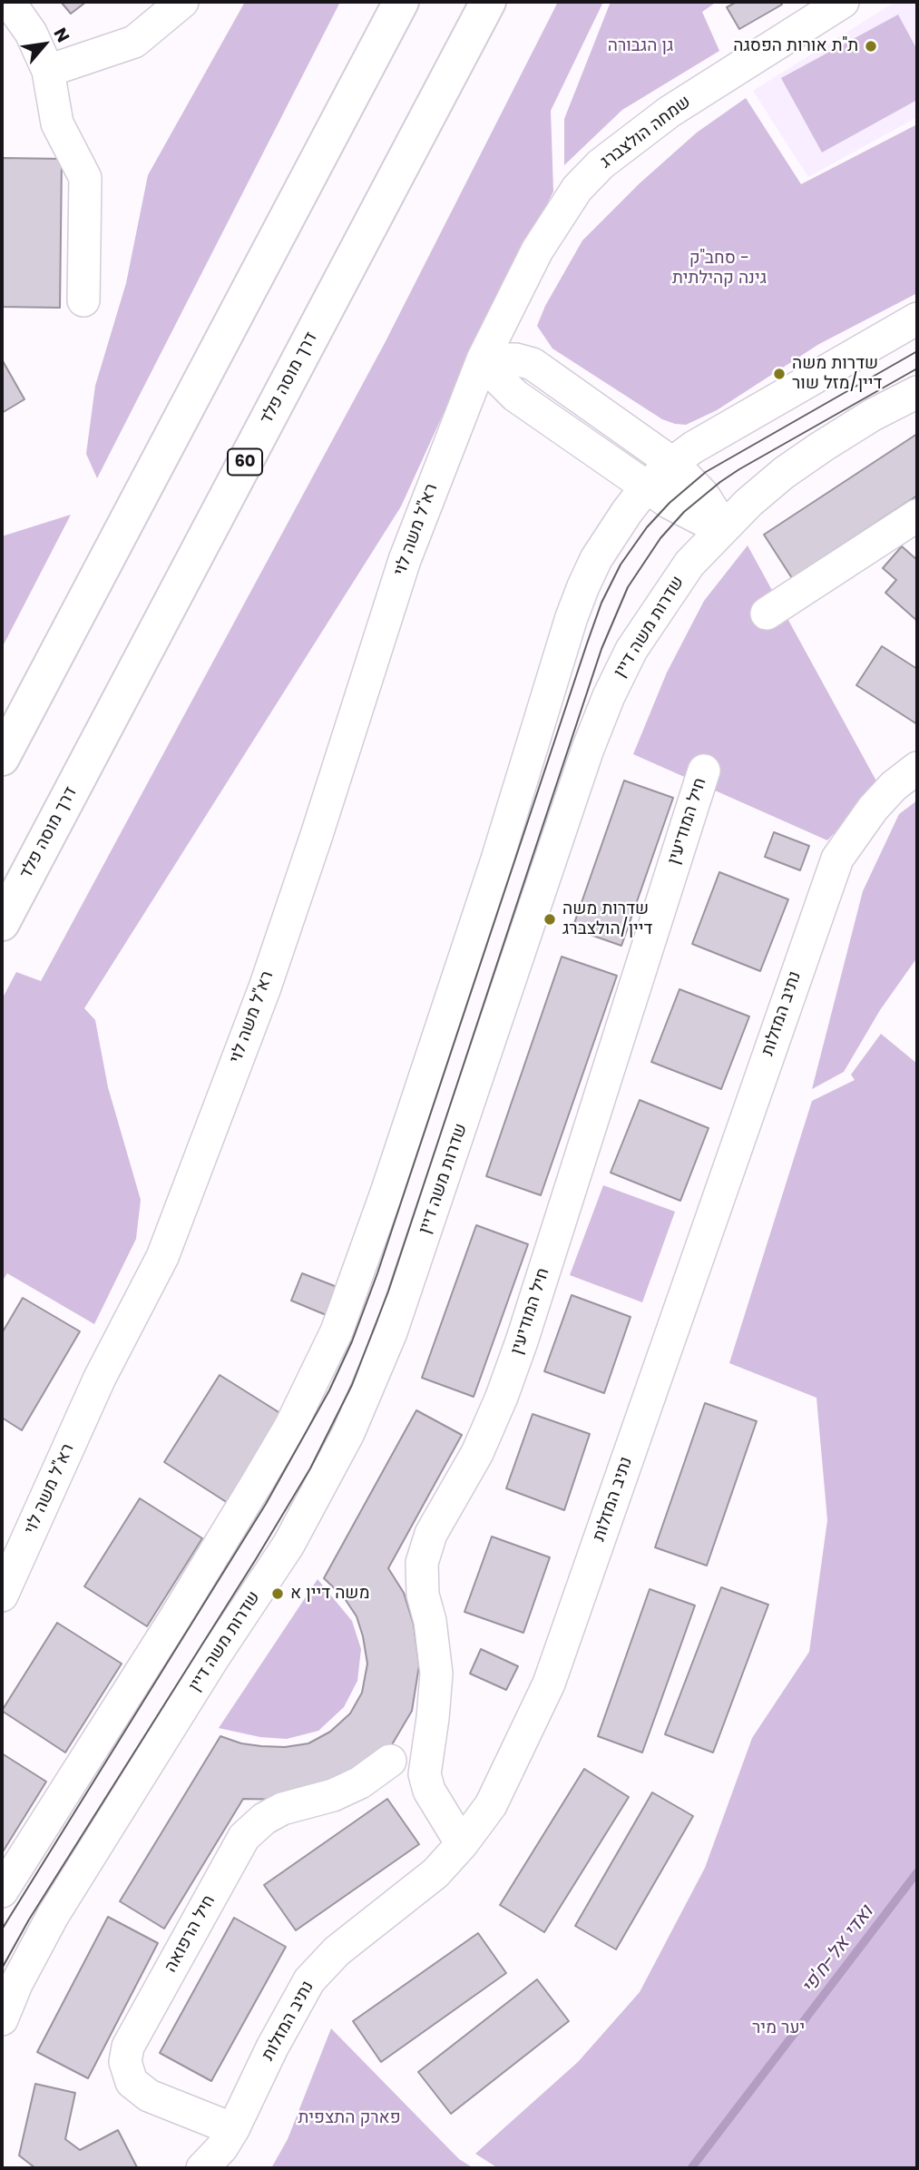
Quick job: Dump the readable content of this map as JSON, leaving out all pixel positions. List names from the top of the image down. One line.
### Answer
{"streets":{"highway":["דרך מוסה פלד","60"],"street":["שמחה הולצברג","רא\"ל משה לוי","שדרות משה דיין","חיל המודיעין","נתיב המזלות","חיל הרפואה"]},"crossings":[["שמחה הולצברג","רא\"ל משה לוי"],["חיל המודיעין","נתיב המזלות"],["נתיב המזלות","חיל הרפואה"]],"water":["ואדי אל-ח'פי"],"parks":["גן הגבורה","סחב\"ק - גינה קהילתית","יער מיר","פארק התצפית"],"places":["ת\"ת אורות הפסגה","שדרות משה דיין/מזל שור","שדרות משה דיין/הולצברג","משה דיין א"],"north":"top right"}
